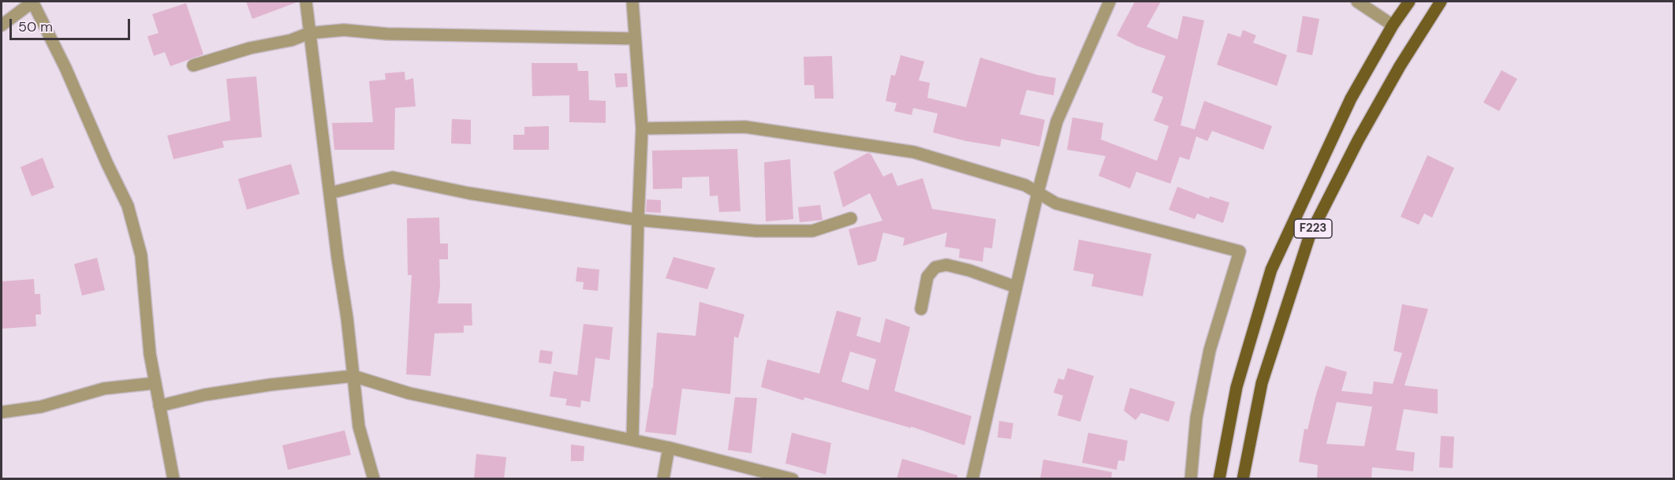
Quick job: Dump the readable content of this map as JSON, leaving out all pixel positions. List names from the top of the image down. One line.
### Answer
{"streets":{"main road":["F223"]},"scale_bar":"50 m"}
